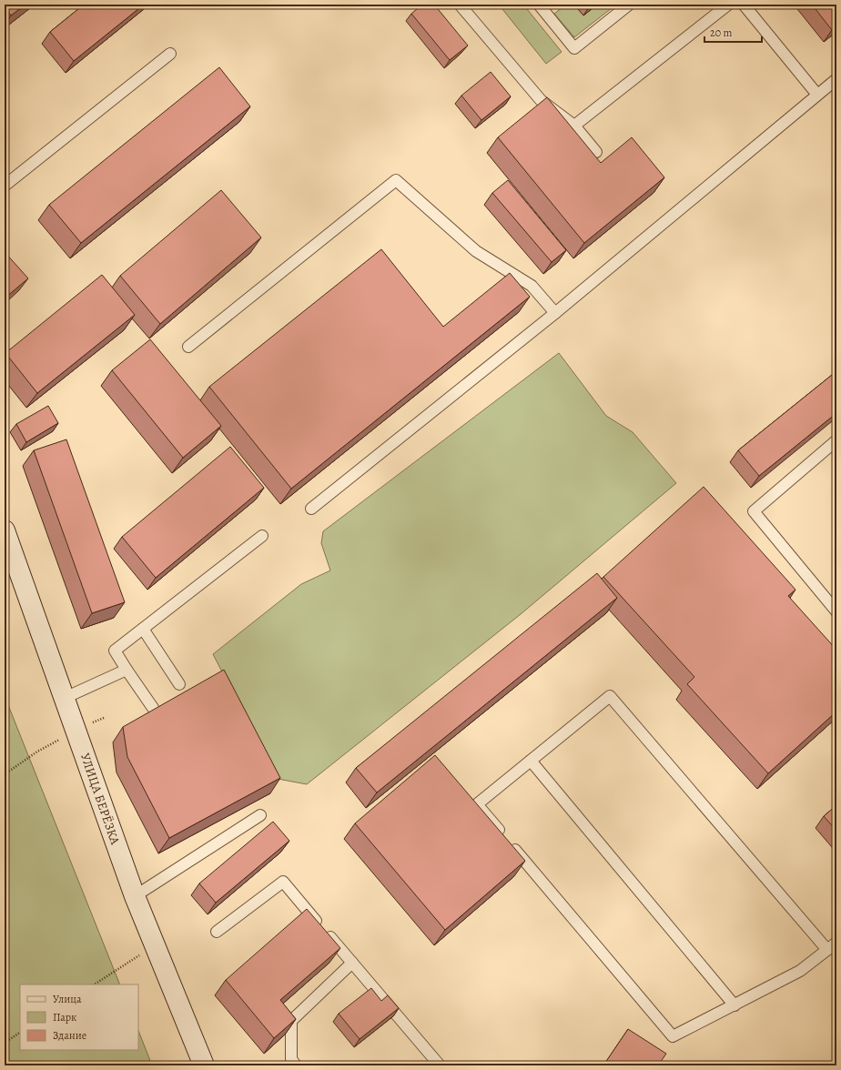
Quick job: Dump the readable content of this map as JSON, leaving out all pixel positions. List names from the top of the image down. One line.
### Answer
{"streets":{"main road":["УЛИЦА БЕРЁЗКА"]},"legend":["Улица","Парк","Здание"],"scale_bar":"20 m"}
